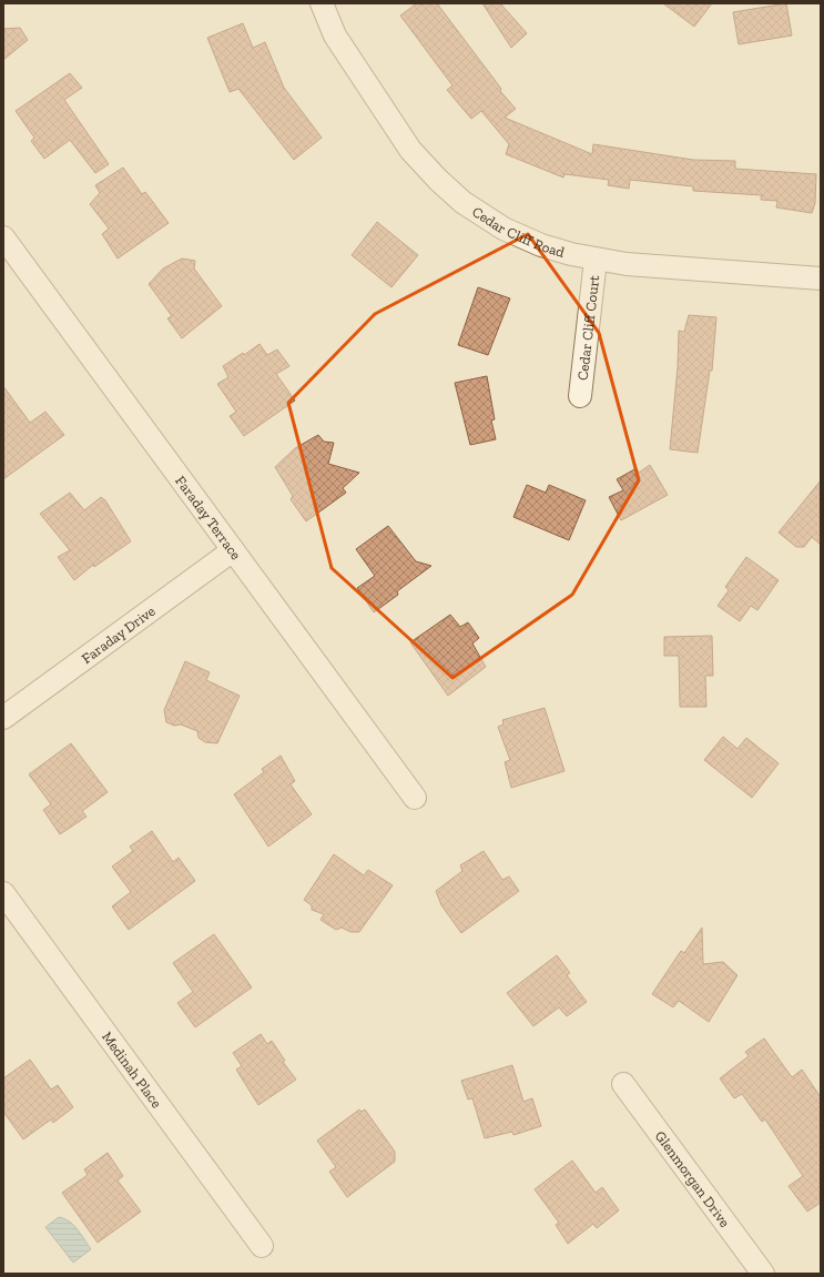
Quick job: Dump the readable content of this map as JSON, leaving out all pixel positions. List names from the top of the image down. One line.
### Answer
{"streets":{"street":["Cedar Cliff Road","Cedar Cliff Court","Faraday Terrace","Faraday Drive","Medinah Place","Glenmorgan Drive"]},"crossings":[["Cedar Cliff Road","Cedar Cliff Court"],["Faraday Terrace","Faraday Drive"]]}
